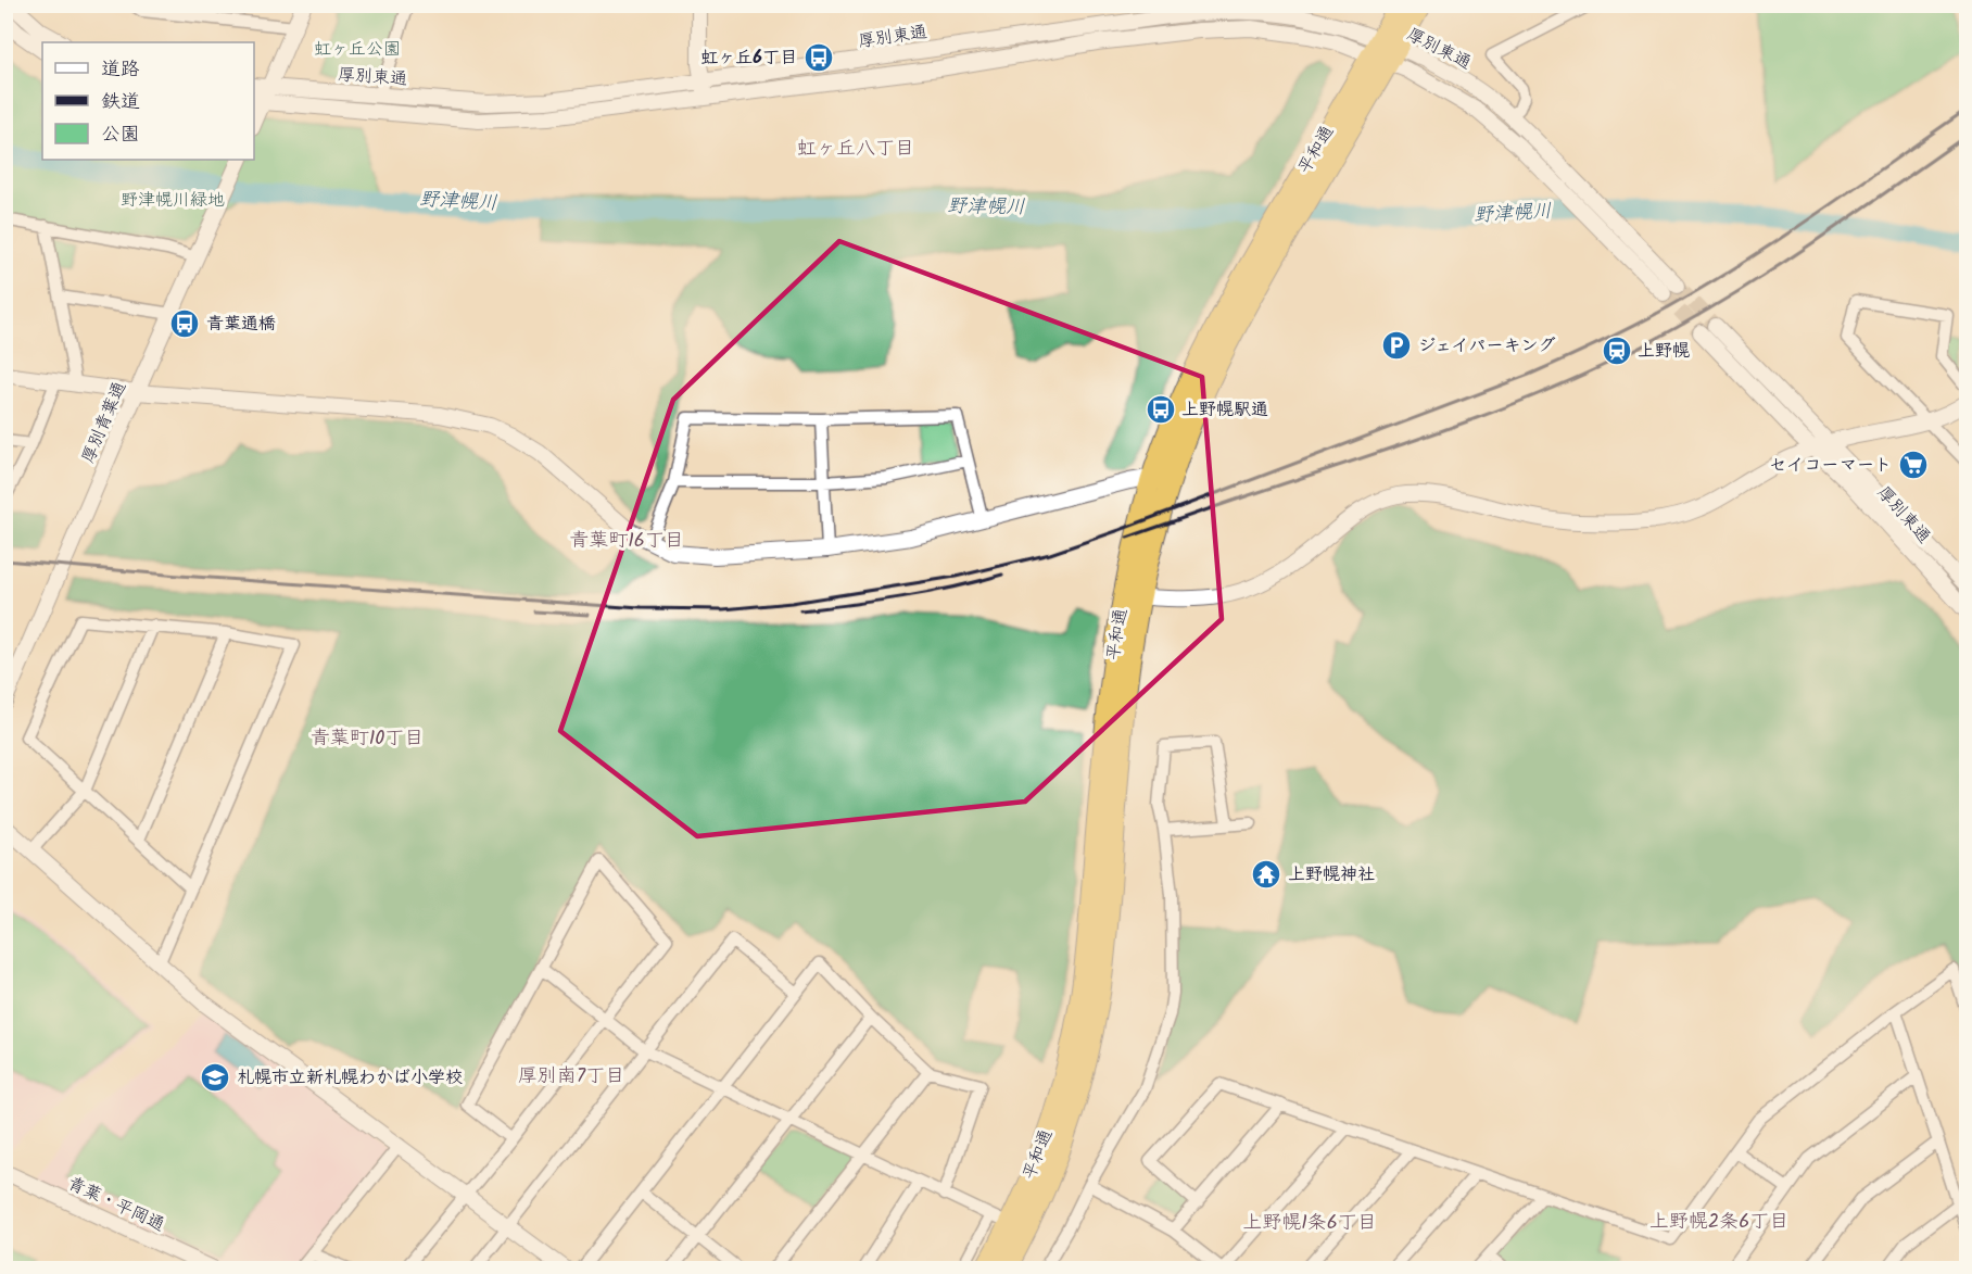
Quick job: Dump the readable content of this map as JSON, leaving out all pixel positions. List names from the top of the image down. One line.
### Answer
{"streets":{"highway":["平和通"],"street":["厚別東通","厚別青葉通","青葉・平岡通"]},"crossings":[["厚別東通","平和通"]],"districts":["虹ヶ丘八丁目","青葉町16丁目","青葉町10丁目","厚別南7丁目","上野幌2条6丁目","上野幌1条6丁目"],"water":["野津幌川"],"parks":["虹ヶ丘公園","野津幌川緑地"],"places":{"bus stop":["虹ヶ丘6丁目","青葉通橋","上野幌駅通"],"parking":["ジェイパーキング"],"station":["上野幌"],"supermarket":["セイコーマート"],"temple":["上野幌神社"],"school or university":["札幌市立新札幌わかば小学校"]},"legend":["道路","鉄道","公園"]}
